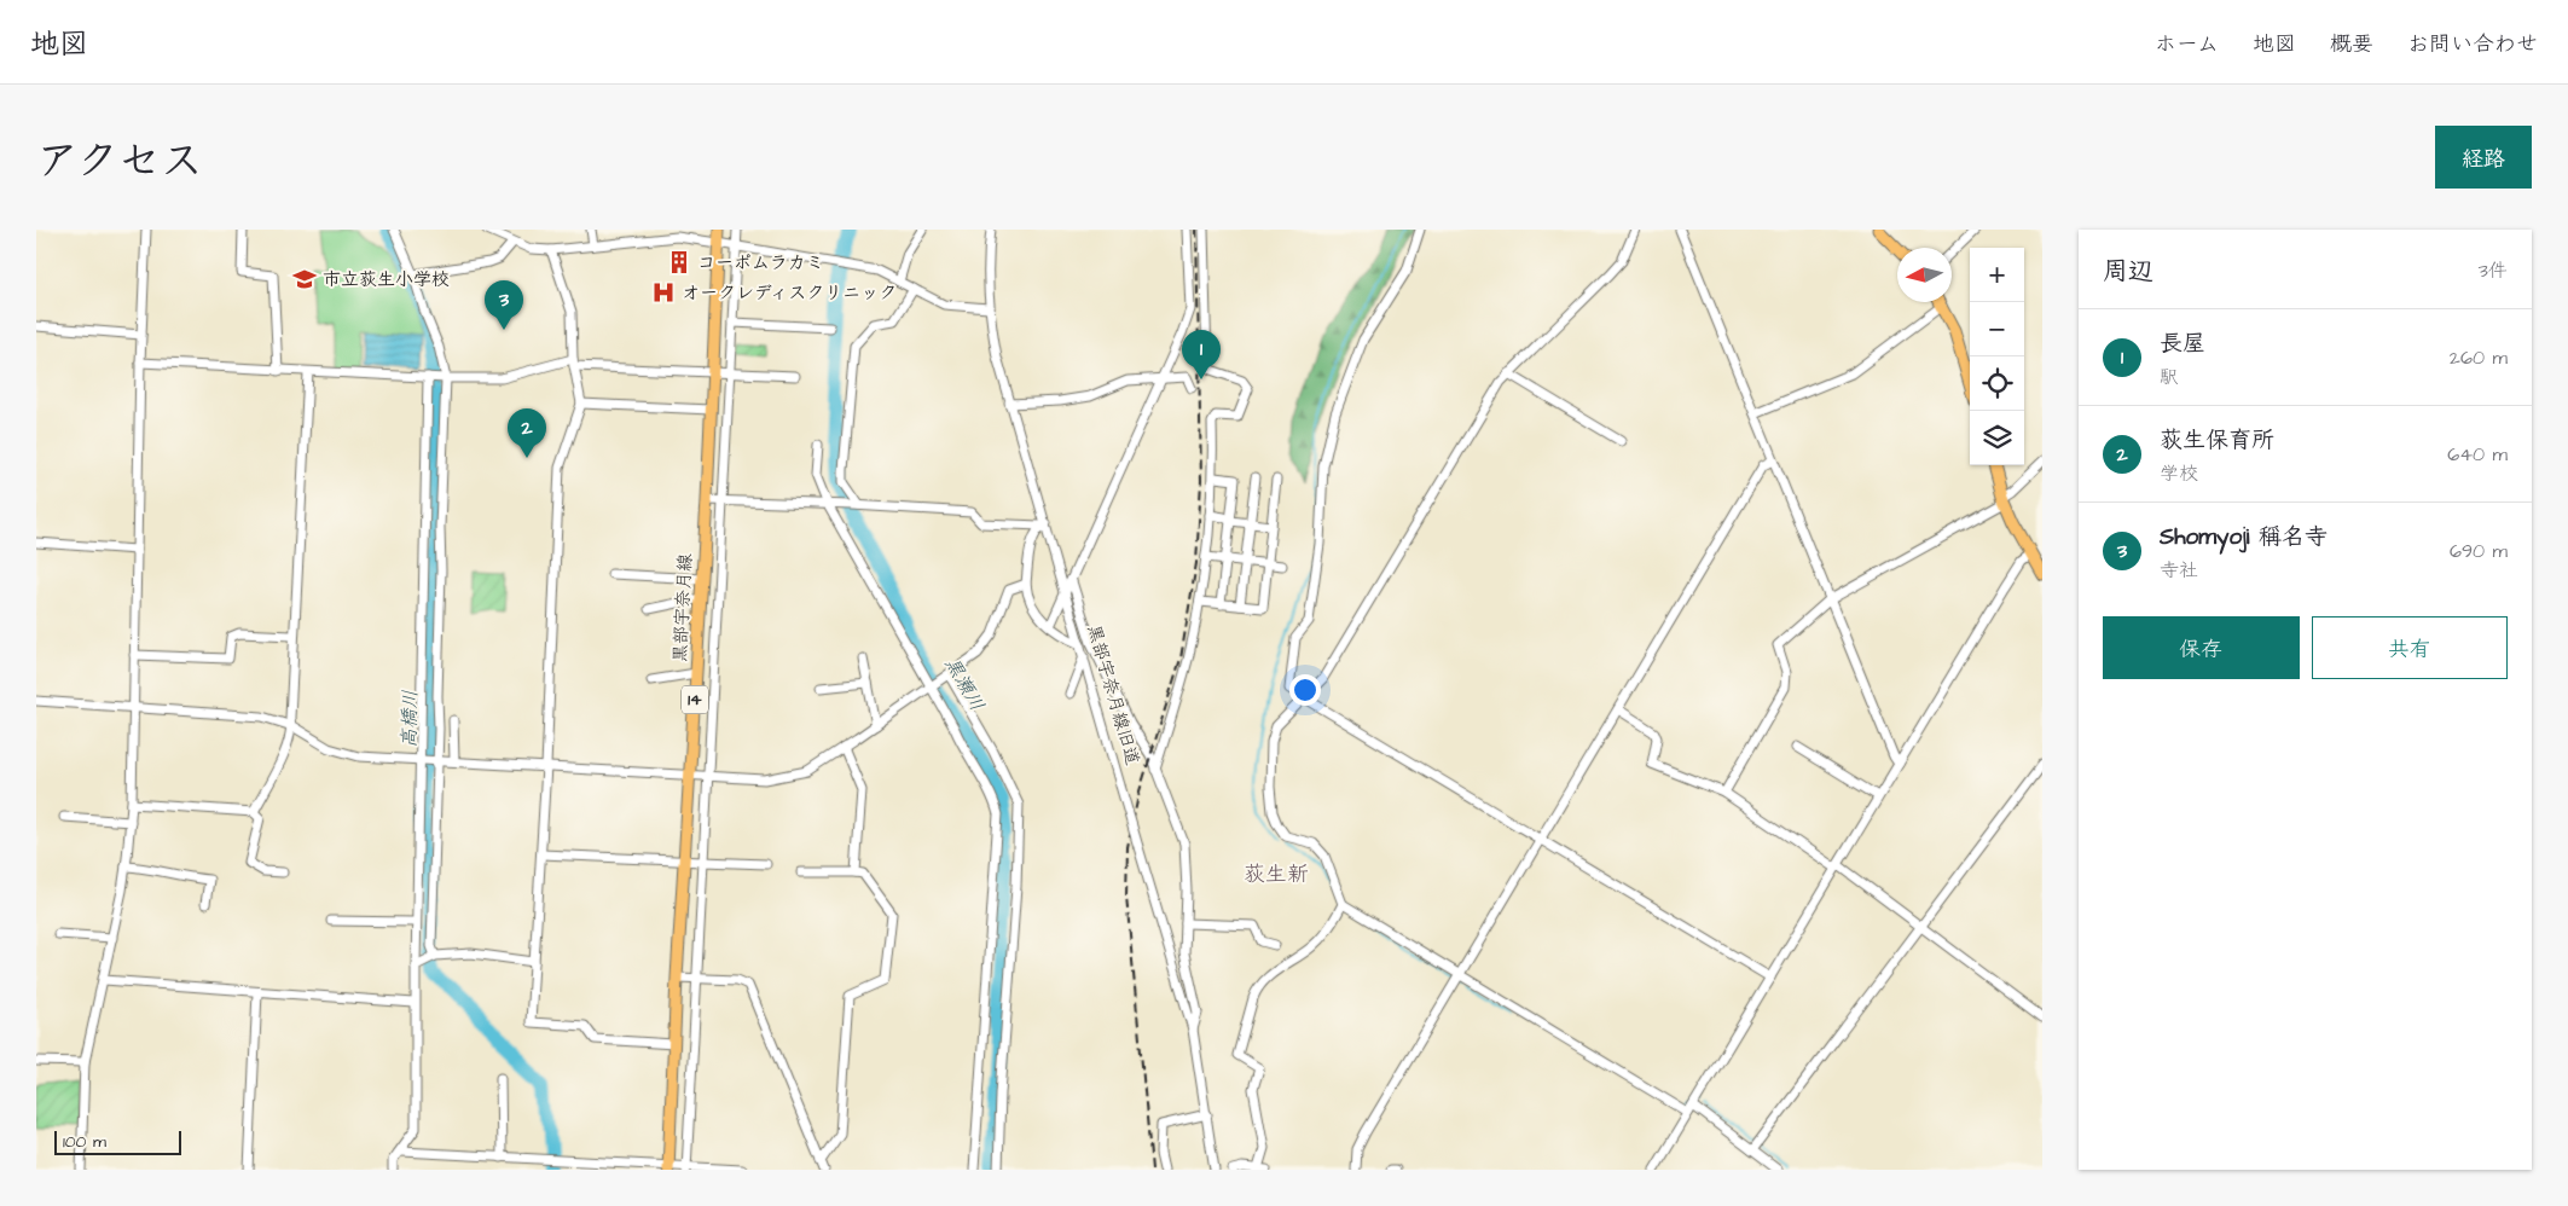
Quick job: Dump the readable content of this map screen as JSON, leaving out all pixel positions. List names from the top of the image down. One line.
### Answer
{"streets":{"main road":["黒部宇奈月線","14"],"street":["黒部宇奈月線旧道"]},"districts":["荻生新"],"water":["黒瀬川","高橋川"],"places":{"building":["コーポムラカミ"],"school or university":["市立荻生小学校"],"hospital":["オークレディスクリニック"]},"scale_bar":"100 m","north":"left","page":{"header":"地図","nav":["ホーム","地図","概要","お問い合わせ"],"title":"アクセス","buttons":["経路",["保存","共有"]],"heading":["周辺","3件"],"map_buttons":["+","−"],"pins":["3","1","2"],"list":[{"mark":"1","name":"長屋","note":"駅","value":"260 m"},{"mark":"2","name":"荻生保育所","note":"学校","value":"640 m"},{"mark":"3","name":"Shomyoji 稱名寺","note":"寺社","value":"690 m"}],"scale":"100 m"}}
